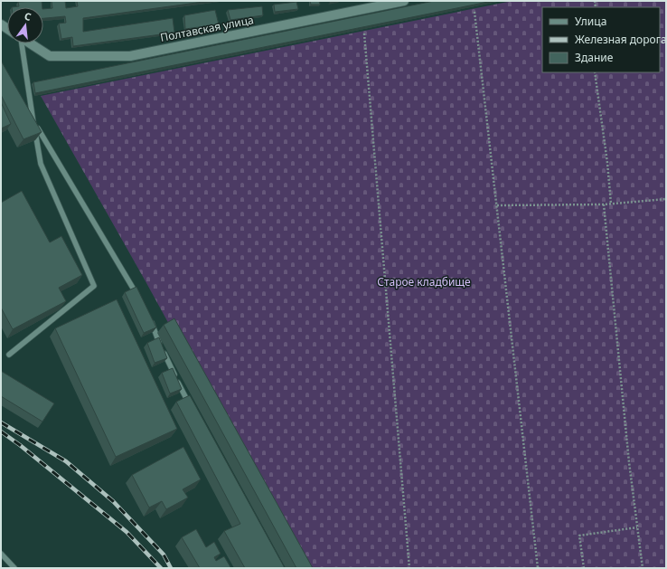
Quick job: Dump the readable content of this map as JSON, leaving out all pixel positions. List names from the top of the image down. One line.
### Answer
{"streets":{"street":["Полтавская улица"]},"parks":["Старое кладбище"],"legend":["Улица","Железная дорога","Здание"],"north":"top"}
